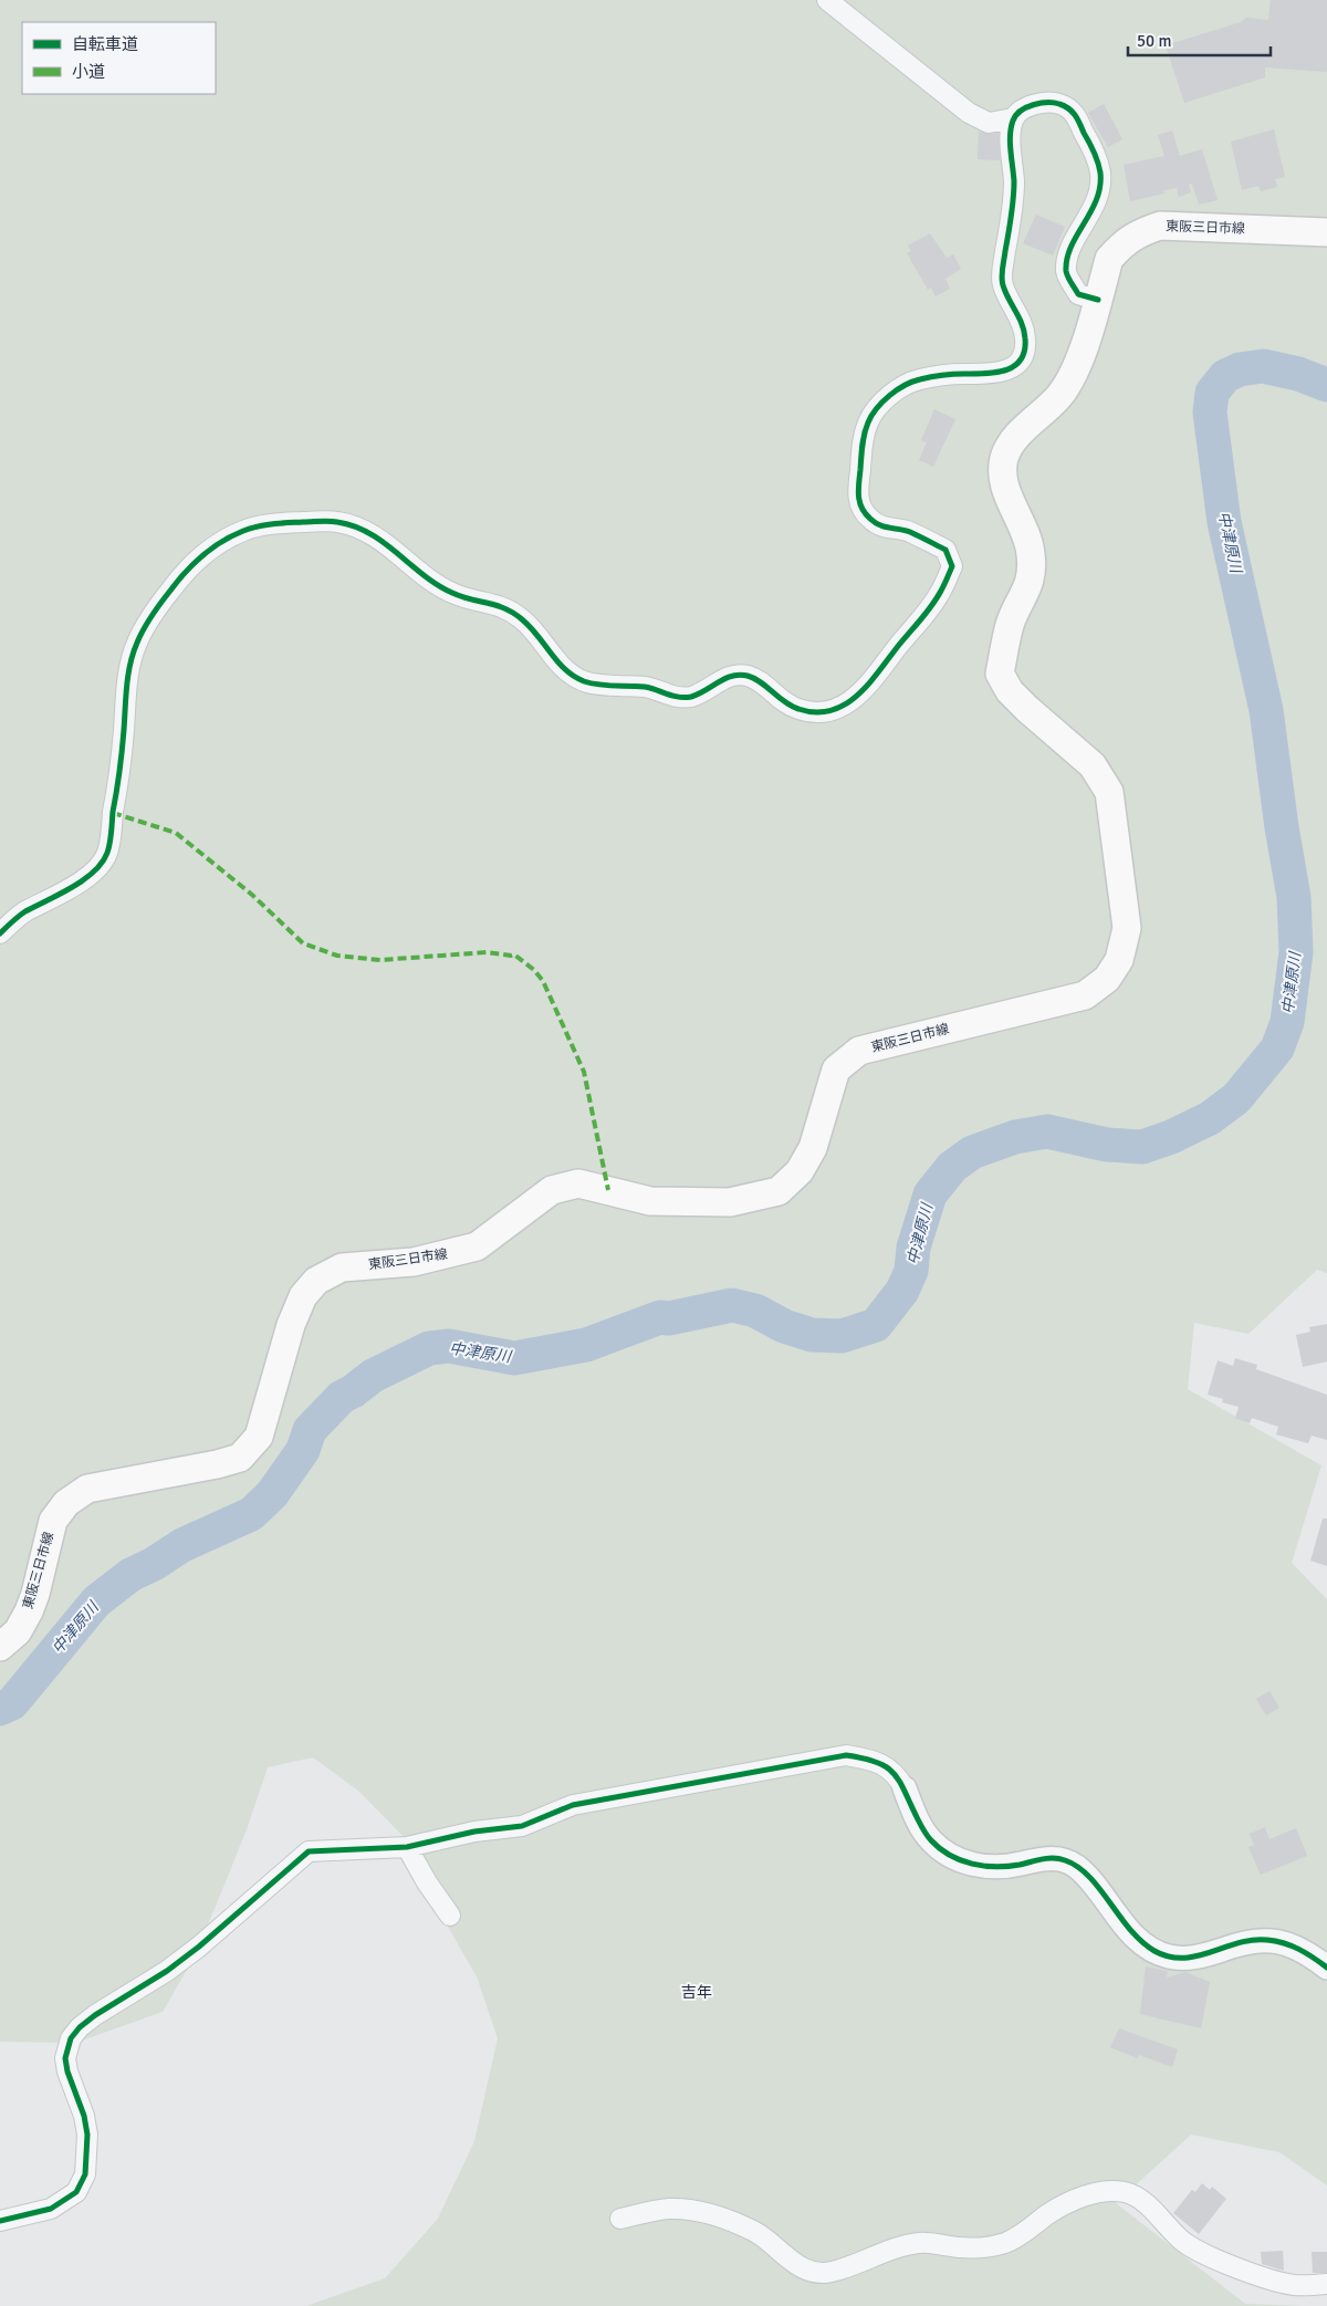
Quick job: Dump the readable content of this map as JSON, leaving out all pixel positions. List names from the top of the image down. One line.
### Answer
{"streets":{"main road":["東阪三日市線"]},"districts":["吉年"],"water":["中津原川"],"legend":["自転車道","小道"],"scale_bar":"50 m"}
